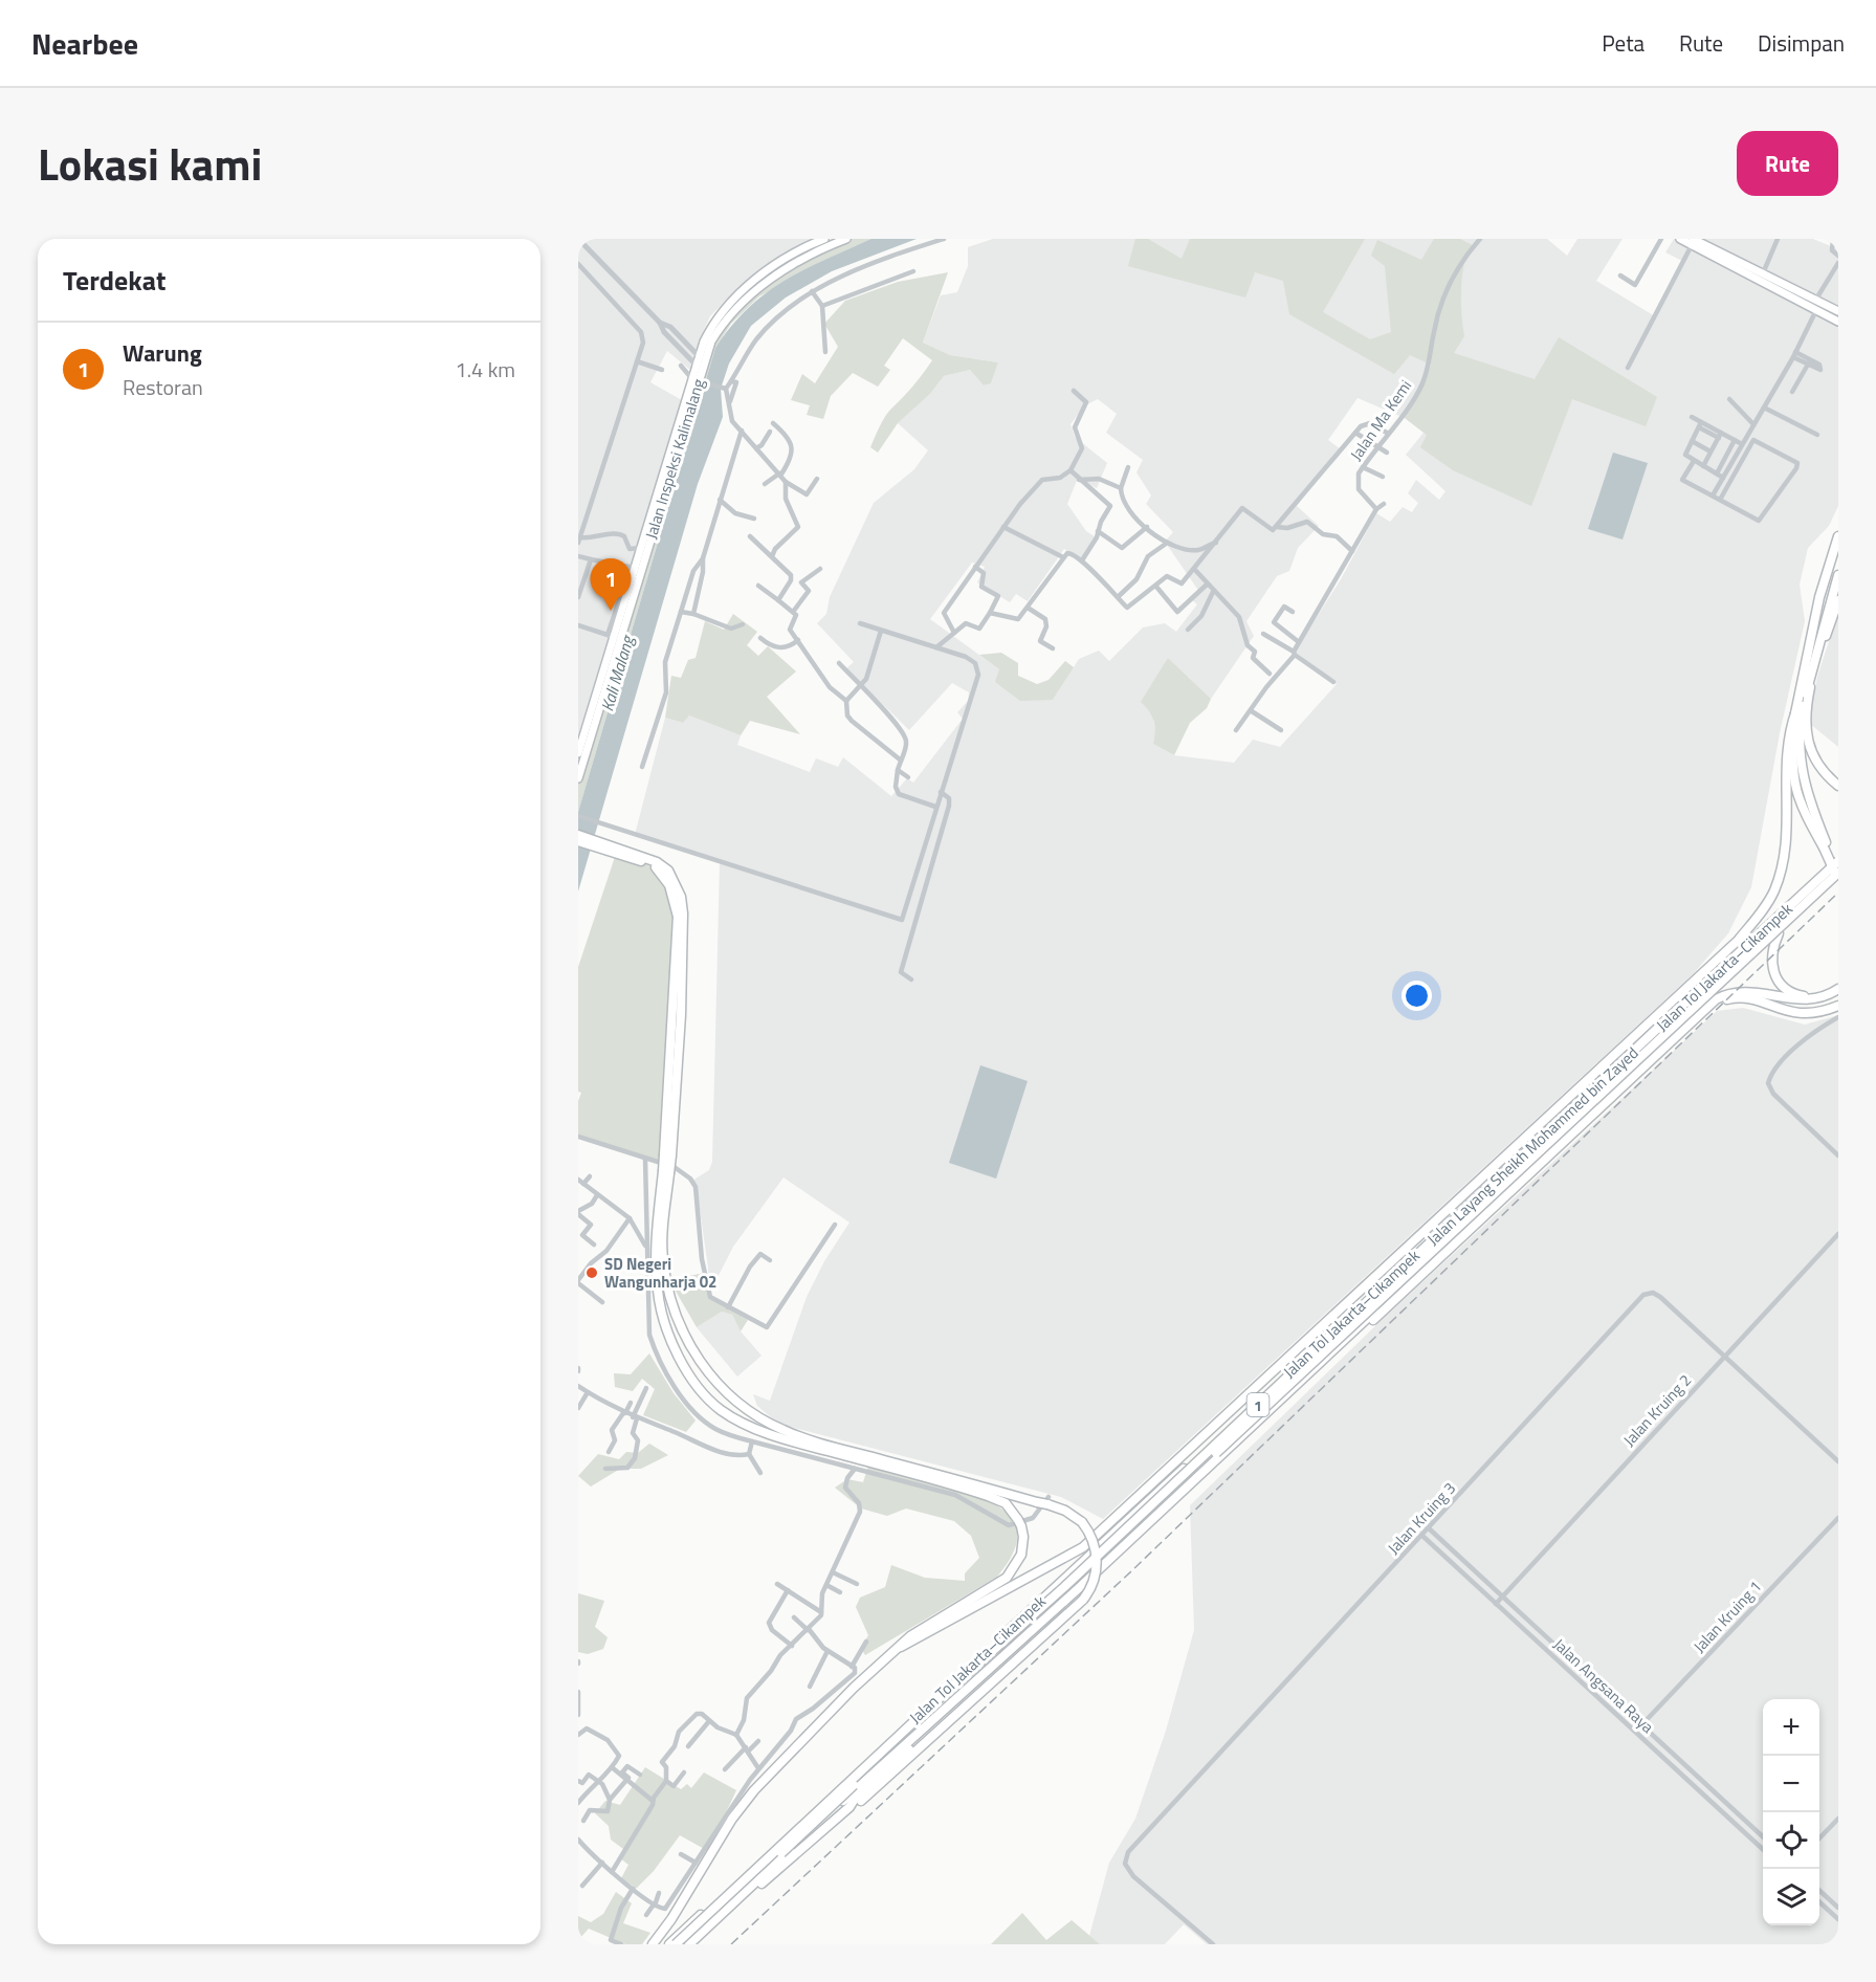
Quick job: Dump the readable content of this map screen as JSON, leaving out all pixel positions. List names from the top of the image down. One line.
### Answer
{"streets":{"highway":["Jalan Tol Jakarta–Cikampek","Jalan Layang Sheikh Mohammed bin Zayed","1"],"main road":["Jalan Inspeksi Kalimalang"],"street":["Jalan Ma Kemi","Jalan Kruing 2","Jalan Kruing 3","Jalan Kruing 1","Jalan Angsana Raya"]},"crossings":[["Jalan Tol Jakarta–Cikampek","Jalan Layang Sheikh Mohammed bin Zayed"],["Jalan Kruing 2","Jalan Kruing 3"],["Jalan Kruing 2","Jalan Angsana Raya"],["Jalan Kruing 3","Jalan Angsana Raya"],["Jalan Kruing 1","Jalan Angsana Raya"]],"water":["Kali Malang"],"places":["SD Negeri Wangunharja 02"],"page":{"header":"Nearbee","nav":["Peta","Rute","Disimpan"],"title":"Lokasi kami","buttons":"Rute","heading":"Terdekat","list":[{"mark":"1","name":"Warung","note":"Restoran","value":"1.4 km"}],"pins":"1","map_buttons":["+","−"]}}
